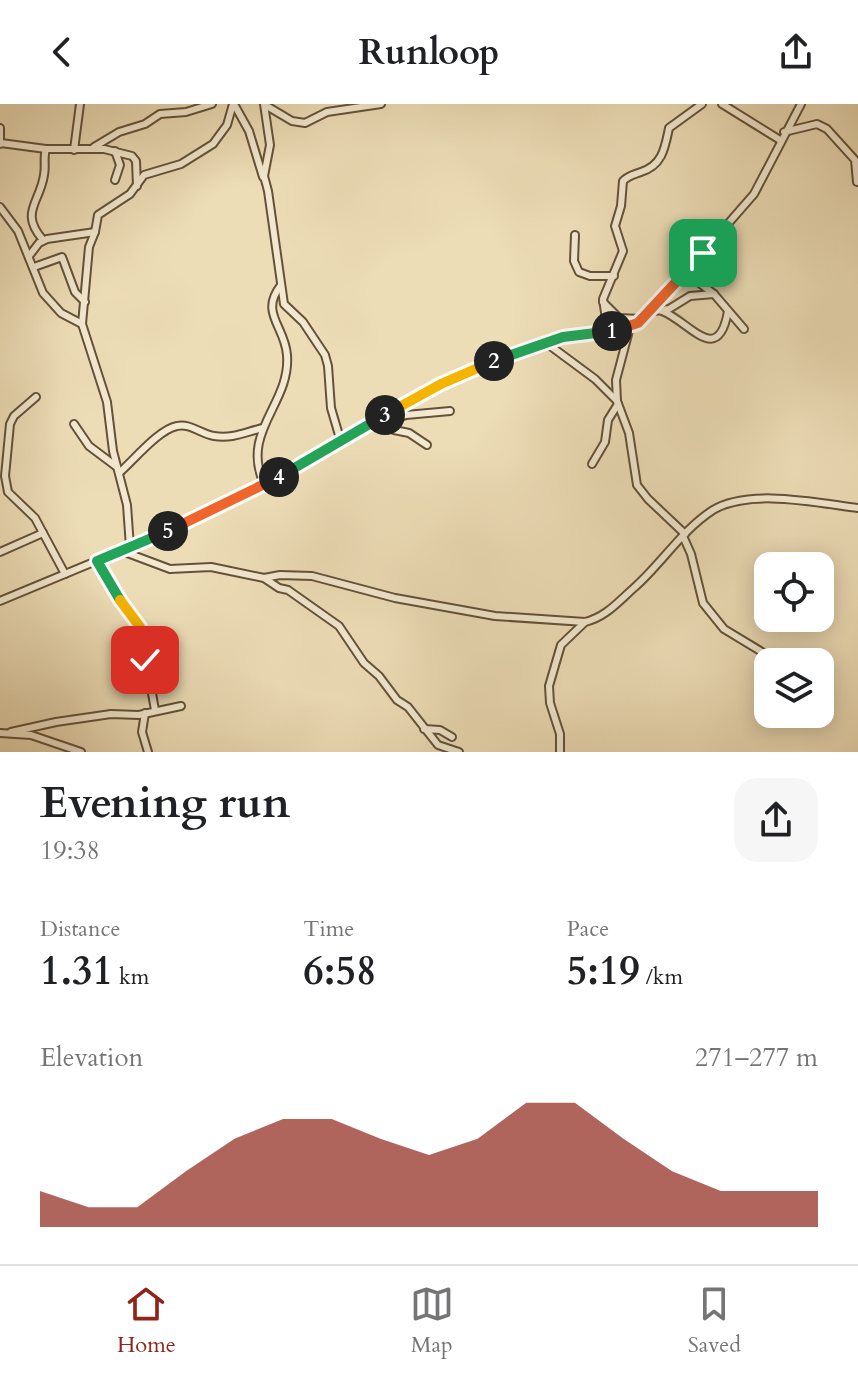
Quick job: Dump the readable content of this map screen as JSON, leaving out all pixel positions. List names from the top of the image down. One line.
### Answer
{"page":{"header":"Runloop","pins":["1","2","3","4","5"],"heading":["Evening run","19:38"],"stats":[["Distance","1.31 km"],["Time","6:58"],["Pace","5:19 /km"]],"chart":["Elevation","271–277 m"],"tabs":["Home","Map","Saved"]}}
